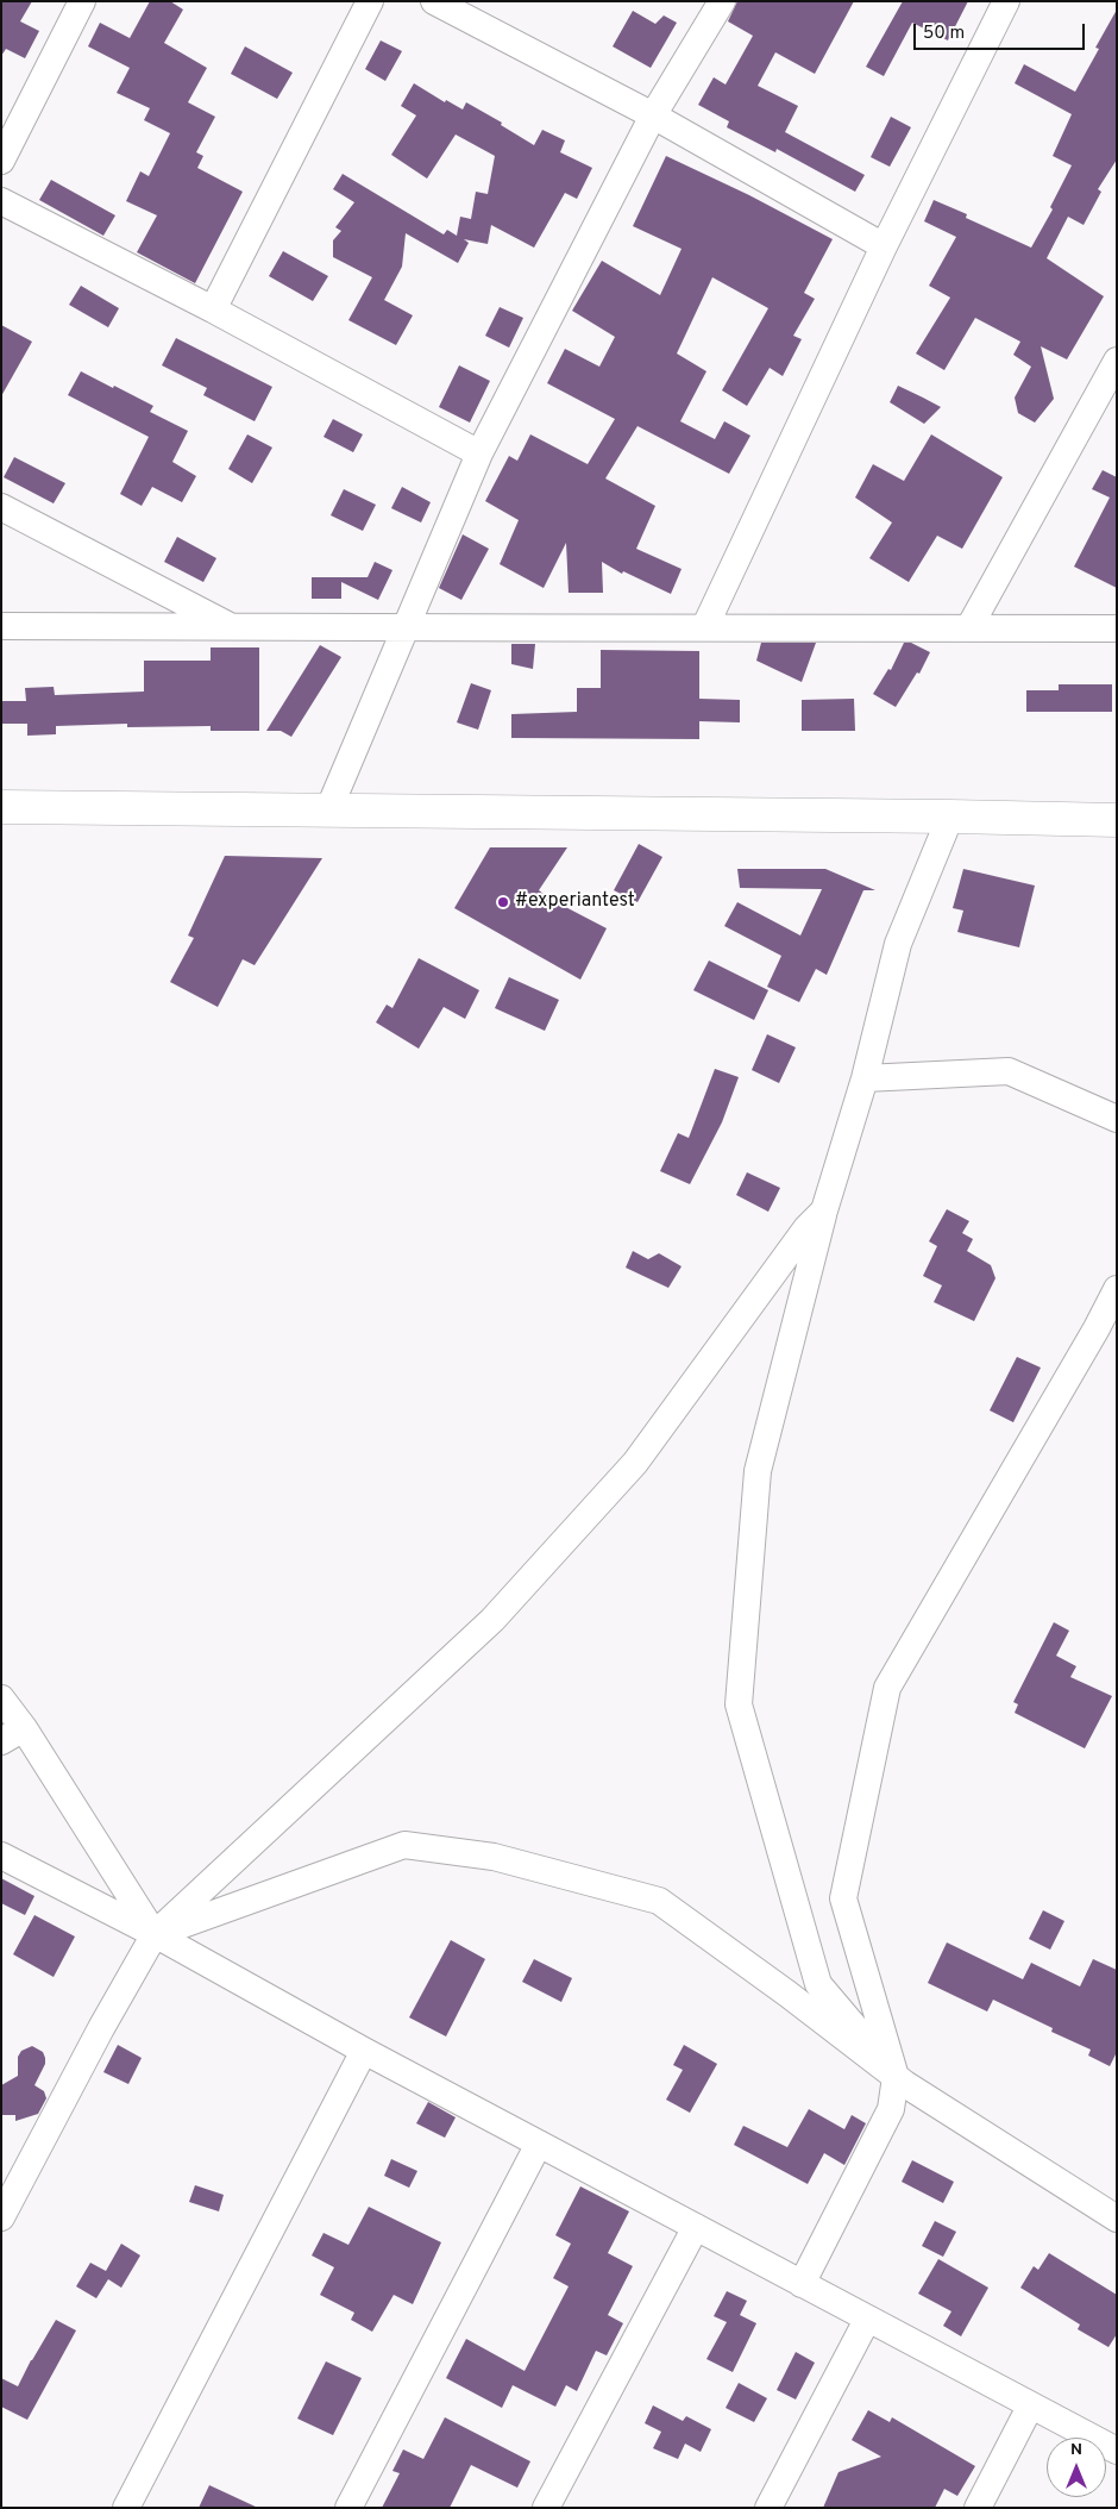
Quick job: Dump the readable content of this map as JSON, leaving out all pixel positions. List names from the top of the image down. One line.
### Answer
{"places":["#experiantest"],"scale_bar":"50 m","north":"top"}
